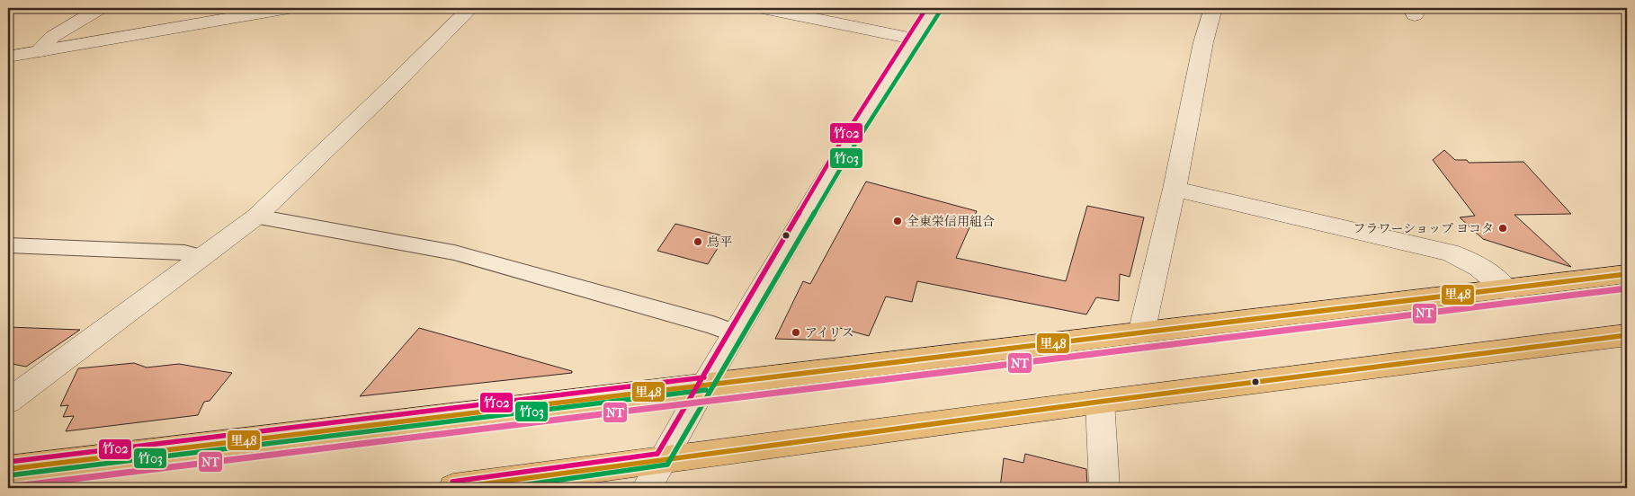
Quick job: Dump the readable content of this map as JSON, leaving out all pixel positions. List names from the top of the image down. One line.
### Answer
{"places":["全東栄信用組合","フラワーショップ ヨコタ","鳥平","アイリス"],"lines":["transit line 竹02","transit line 竹03","transit line 里48","transit line NT"]}
